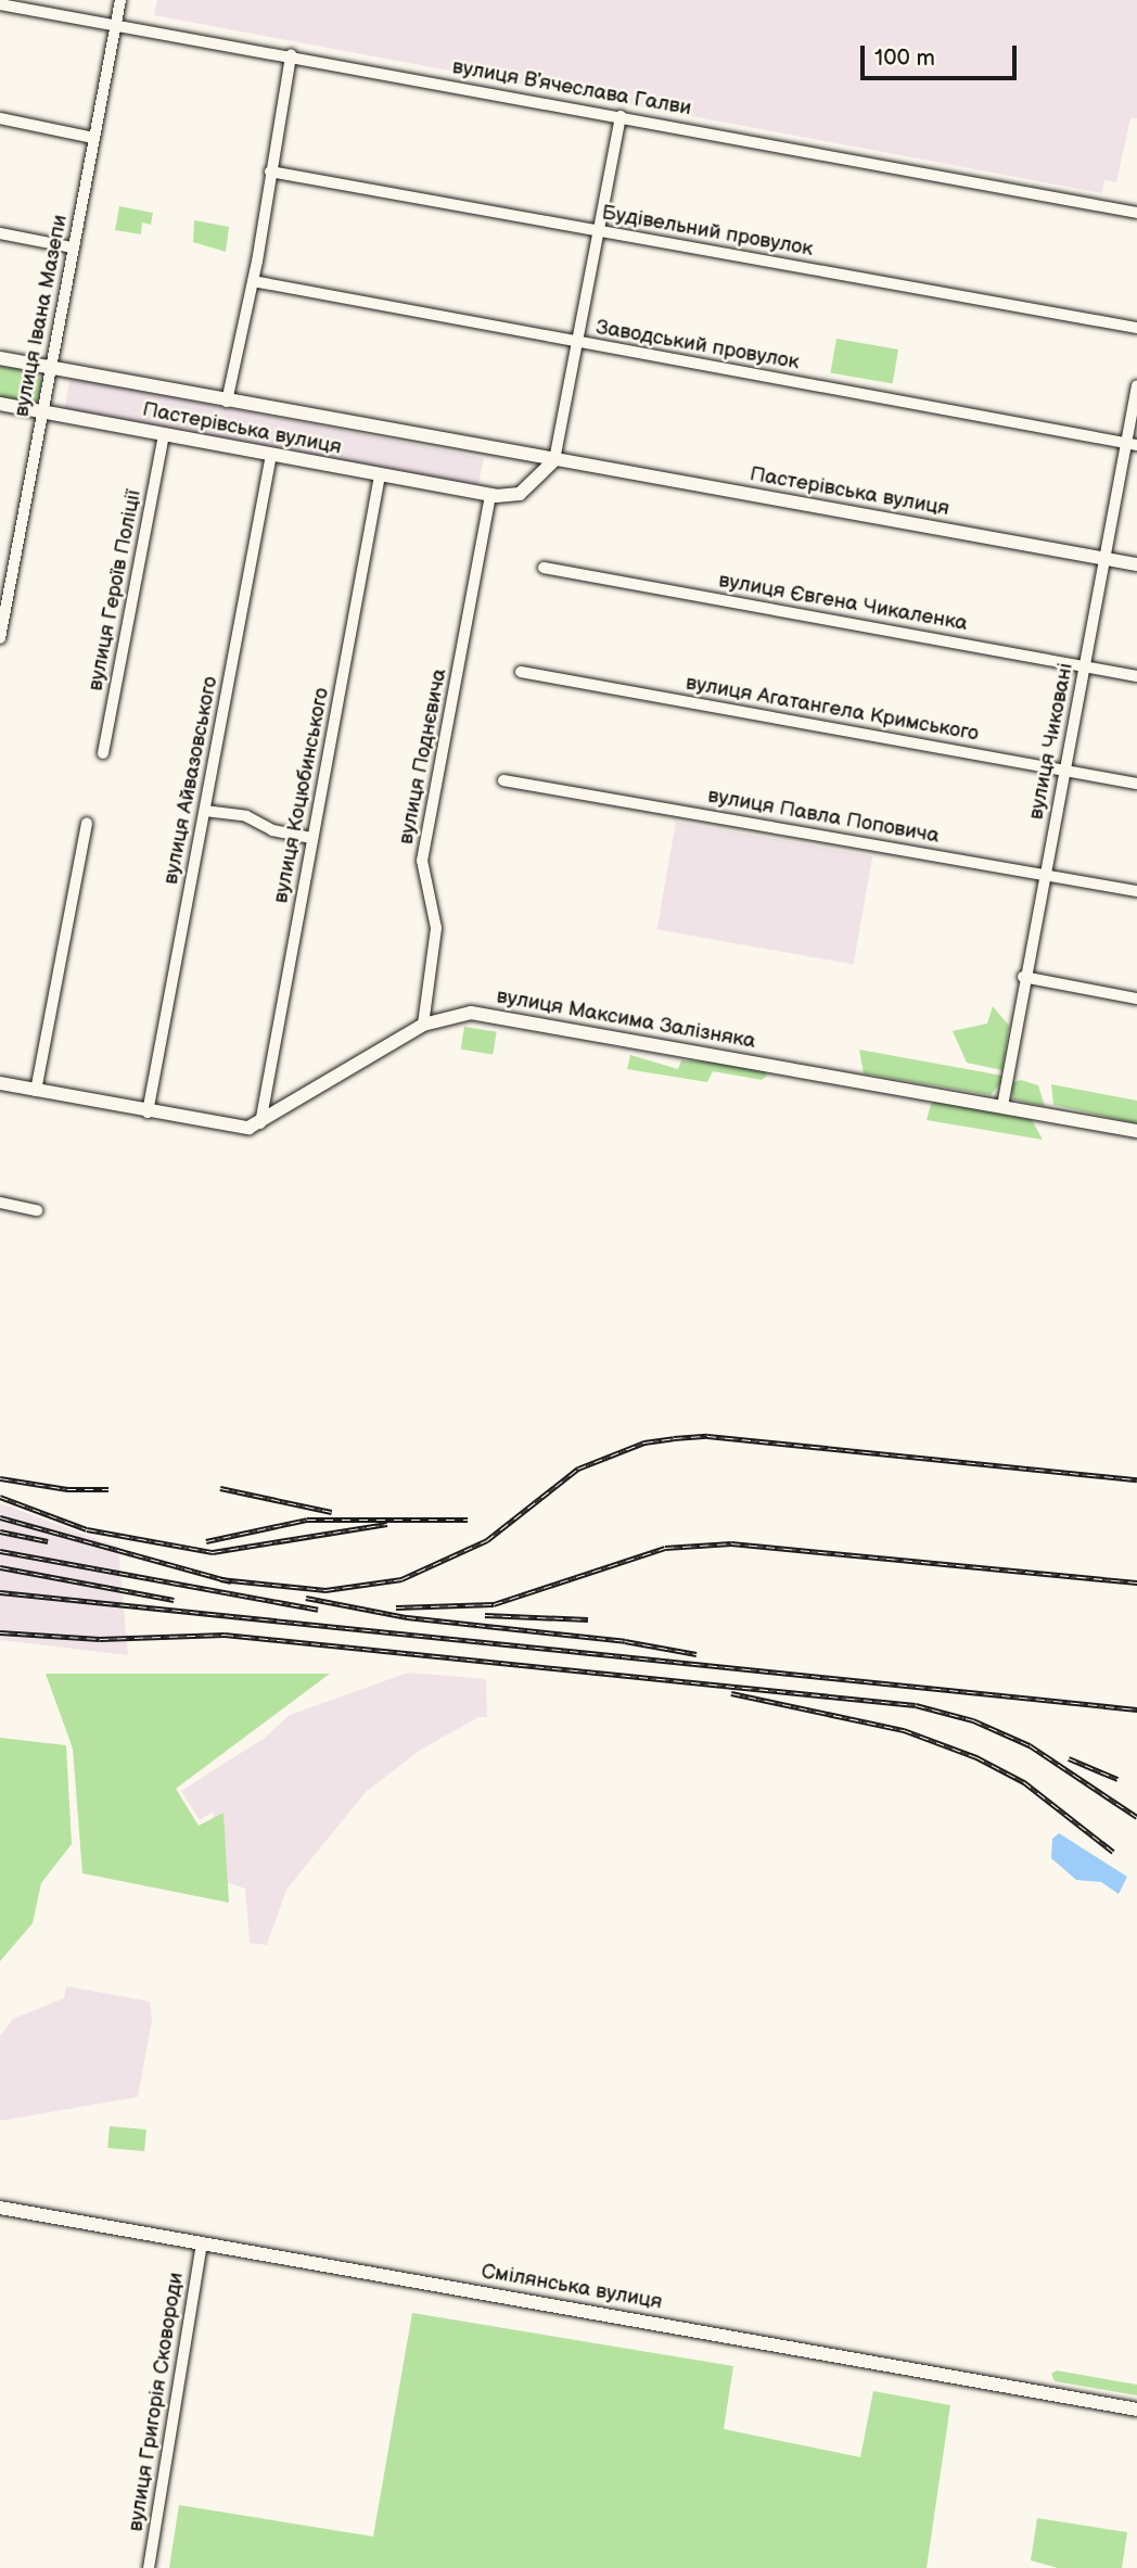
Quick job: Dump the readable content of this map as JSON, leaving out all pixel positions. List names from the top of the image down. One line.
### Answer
{"streets":{"main road":["Пастерівська вулиця","вулиця Максима Залізняка","Смілянська вулиця"],"street":["вулиця Вʼячеслава Галви","Будівельний провулок","вулиця Івана Мазепи","Заводський провулок","вулиця Героїв Поліції","вулиця Євгена Чикаленка","вулиця Агатангела Кримського","вулиця Чиковані","вулиця Поднєвича","вулиця Айвазовського","вулиця Коцюбинського","вулиця Павла Поповича","вулиця Григорія Сковороди"]},"crossings":[["вулиця Вʼячеслава Галви","вулиця Івана Мазепи"],["вулиця Івана Мазепи","Пастерівська вулиця"],["Заводський провулок","вулиця Чиковані"],["Пастерівська вулиця","вулиця Героїв Поліції"],["Пастерівська вулиця","вулиця Чиковані"],["Пастерівська вулиця","вулиця Поднєвича"],["Пастерівська вулиця","вулиця Айвазовського"],["Пастерівська вулиця","вулиця Коцюбинського"],["вулиця Євгена Чикаленка","вулиця Чиковані"],["вулиця Агатангела Кримського","вулиця Чиковані"],["вулиця Чиковані","вулиця Павла Поповича"],["вулиця Чиковані","вулиця Максима Залізняка"],["вулиця Поднєвича","вулиця Максима Залізняка"],["вулиця Айвазовського","вулиця Максима Залізняка"],["вулиця Коцюбинського","вулиця Максима Залізняка"],["Смілянська вулиця","вулиця Григорія Сковороди"]],"scale_bar":"100 m"}
